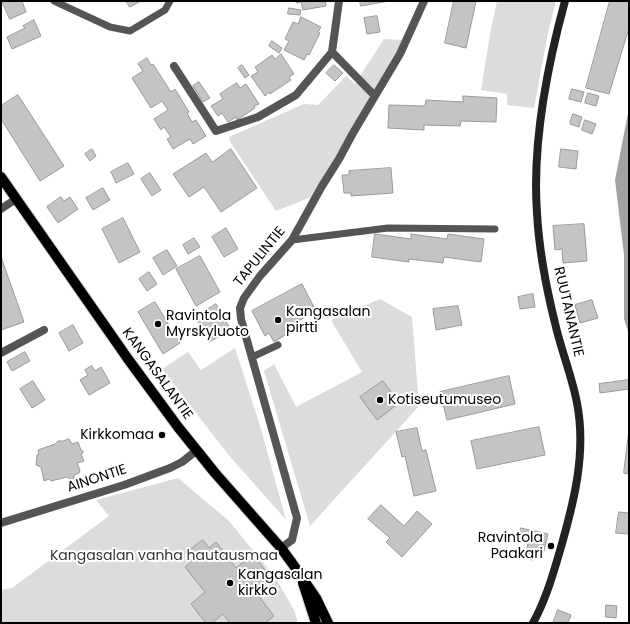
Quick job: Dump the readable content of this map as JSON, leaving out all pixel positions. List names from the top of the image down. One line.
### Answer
{"streets":{"main road":["RUUTANANTIE","KANGASALANTIE"],"street":["TAPULINTIE","AINONTIE"]},"crossings":[["TAPULINTIE","KANGASALANTIE"],["KANGASALANTIE","AINONTIE"]],"parks":["Kangasalan vanha hautausmaa"],"places":["Kangasalan pirtti","Ravintola Myrskyluoto","Kotiseutumuseo","Kirkkomaa","Ravintola Paakari","Kangasalan kirkko"]}
